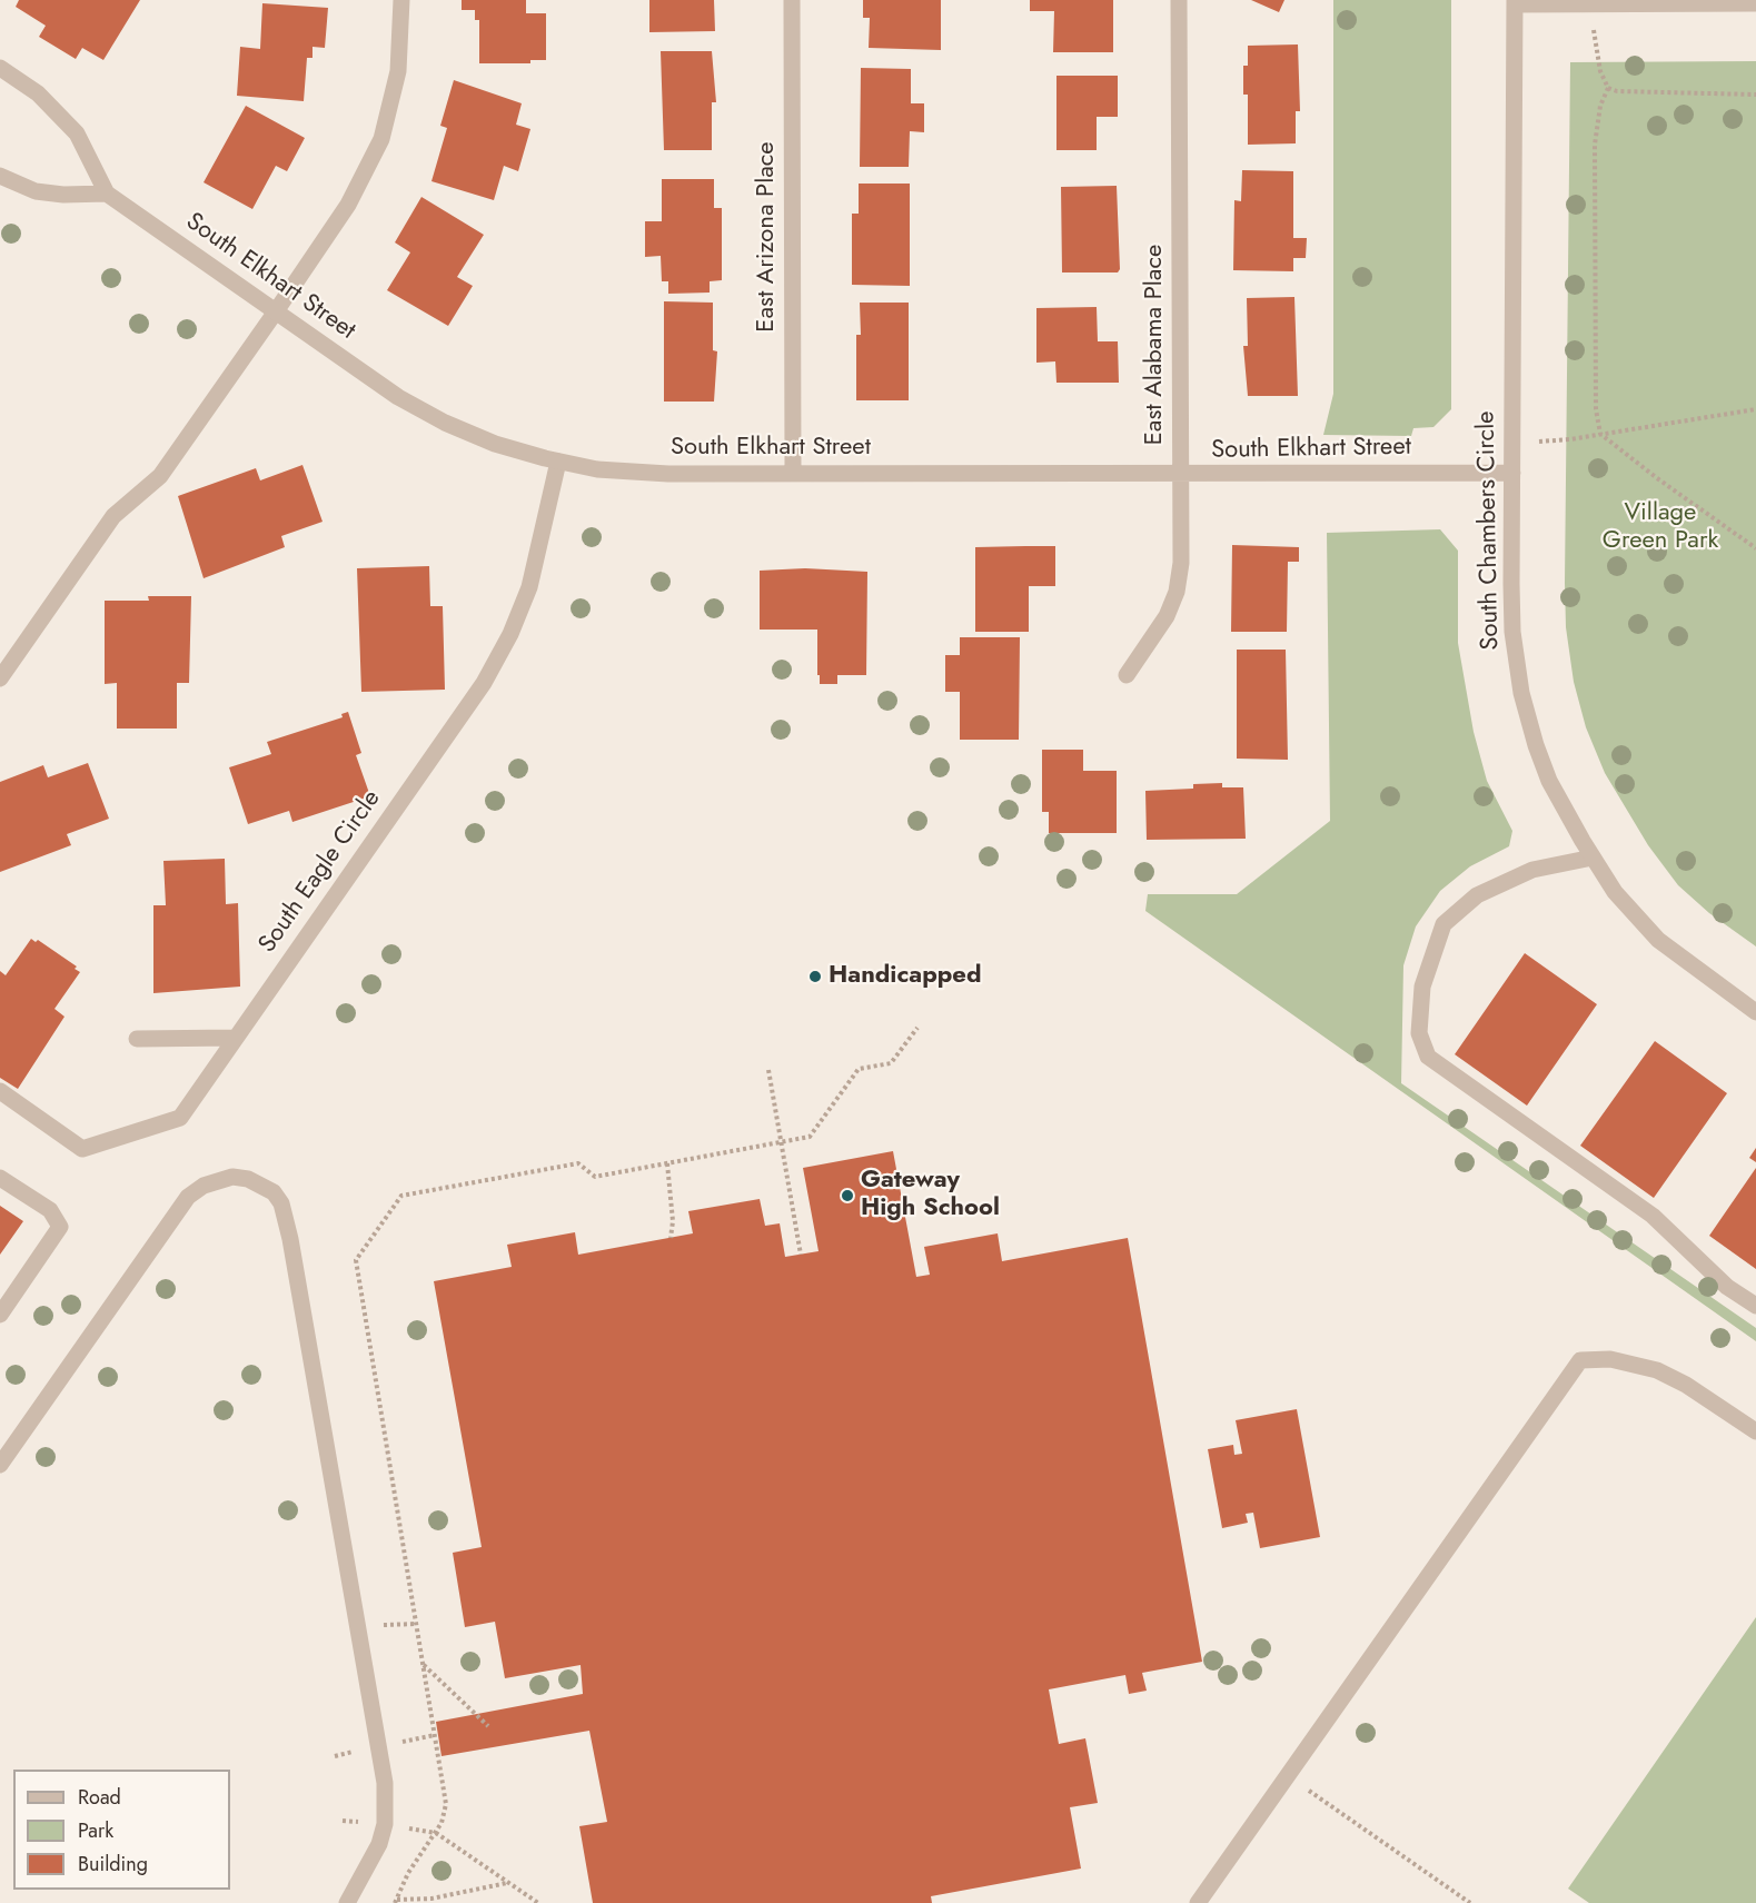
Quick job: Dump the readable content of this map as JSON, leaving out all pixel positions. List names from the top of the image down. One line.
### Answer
{"streets":{"street":["East Arizona Place","South Elkhart Street","East Alabama Place","South Chambers Circle","South Eagle Circle"]},"crossings":[["East Arizona Place","South Elkhart Street"],["South Elkhart Street","East Alabama Place"],["South Elkhart Street","South Chambers Circle"],["South Elkhart Street","South Eagle Circle"]],"parks":["Village Green Park"],"places":["Handicapped","Gateway High School"],"legend":["Road","Park","Building"]}
